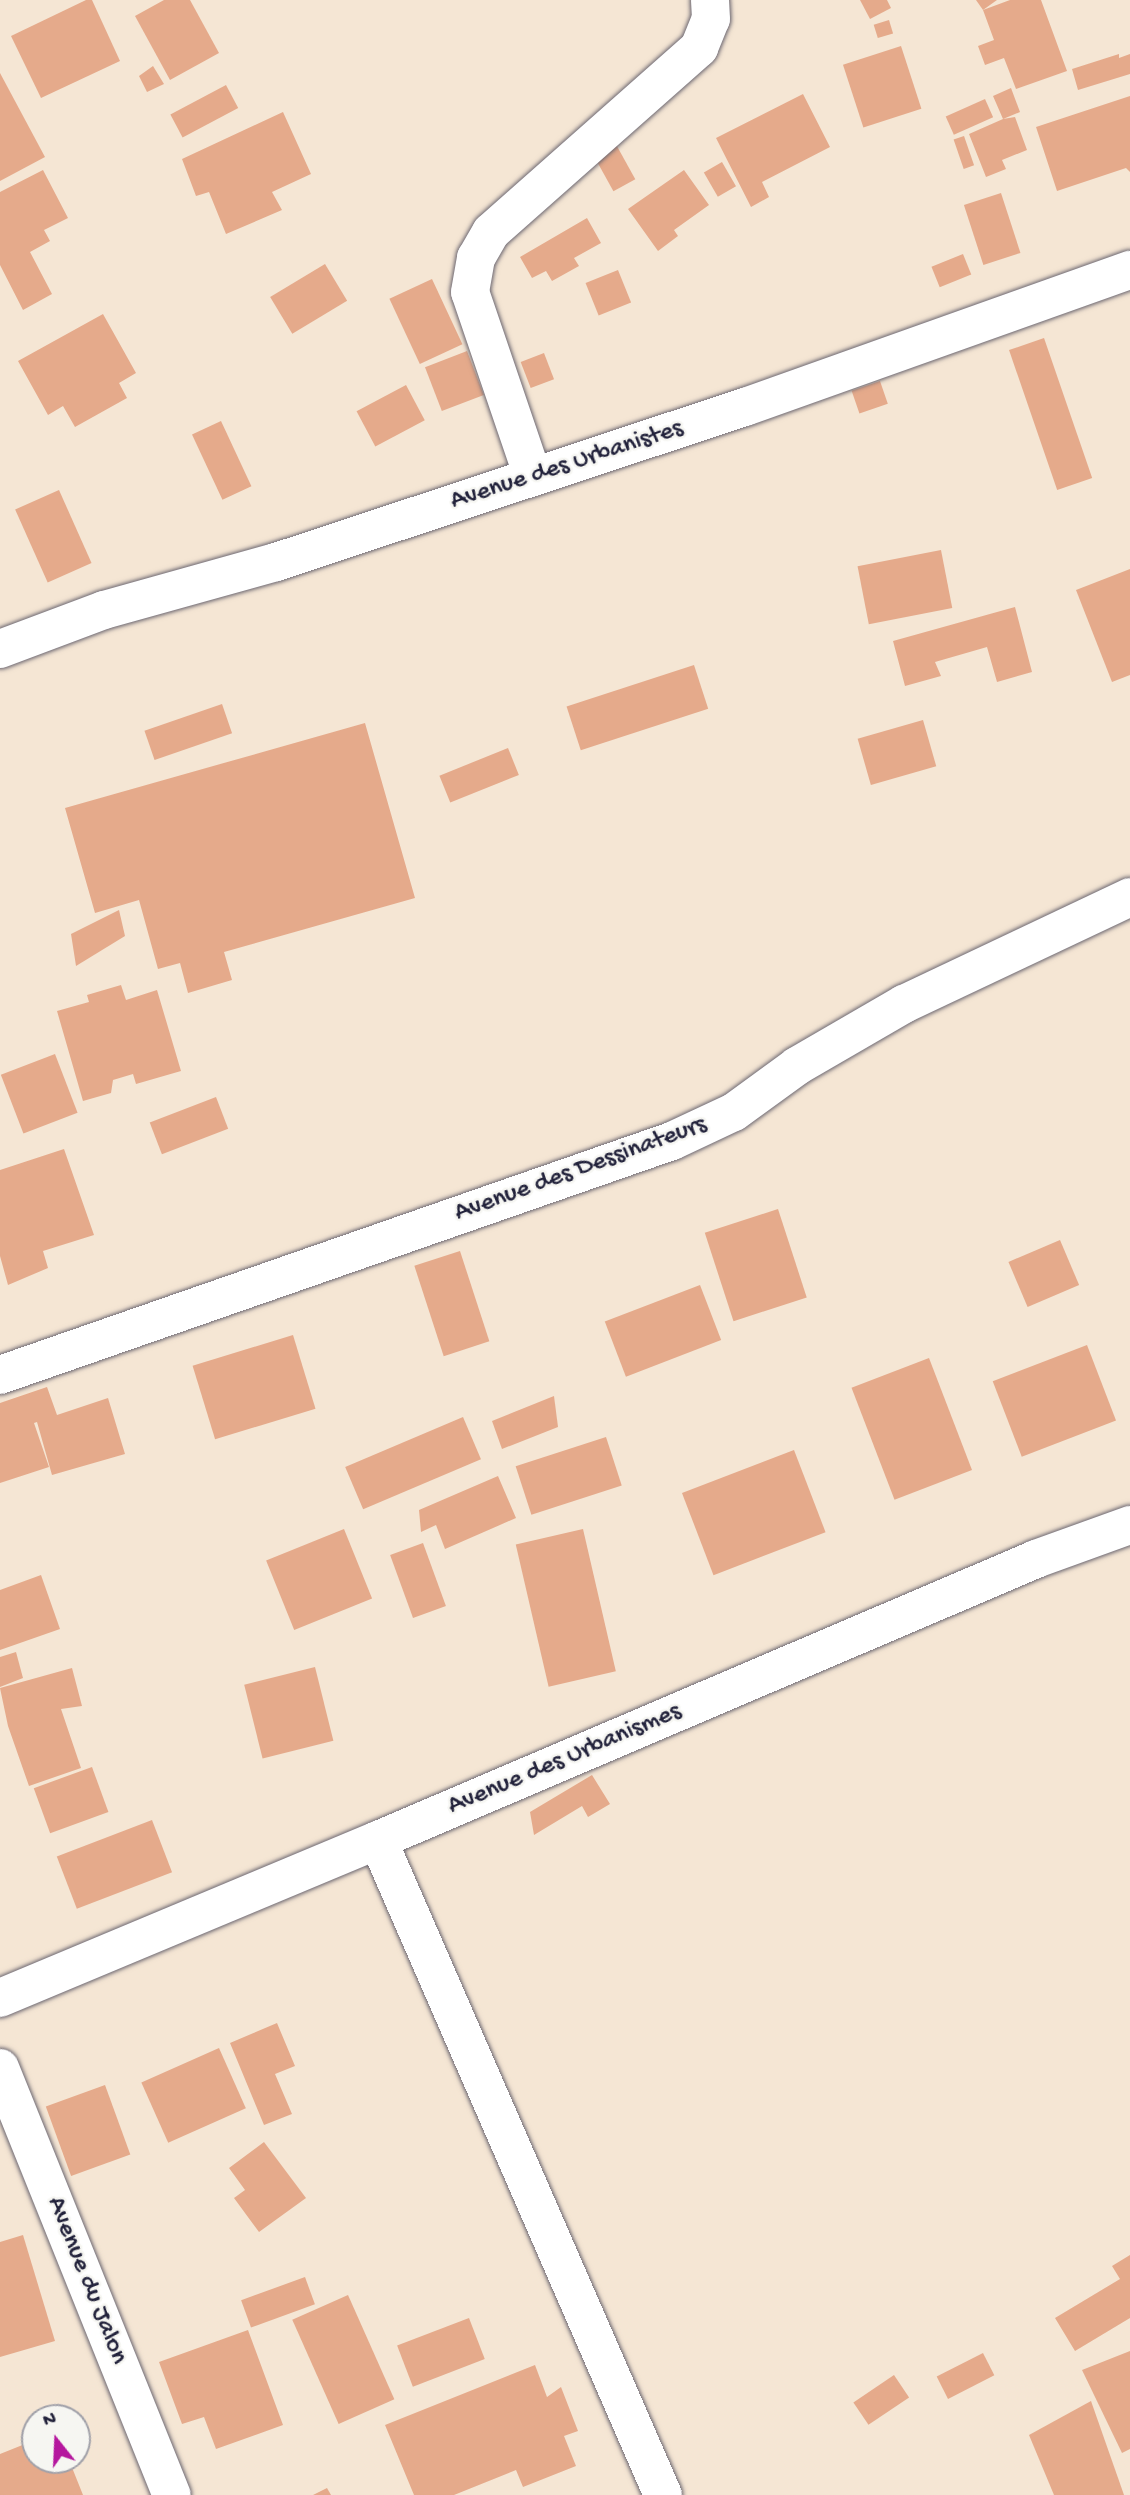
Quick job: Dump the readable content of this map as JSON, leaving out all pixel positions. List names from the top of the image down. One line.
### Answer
{"streets":{"street":["Avenue des Urbanistes","Avenue des Dessinateurs","Avenue des Urbanismes","Avenue du Jalon"]},"north":"top"}
